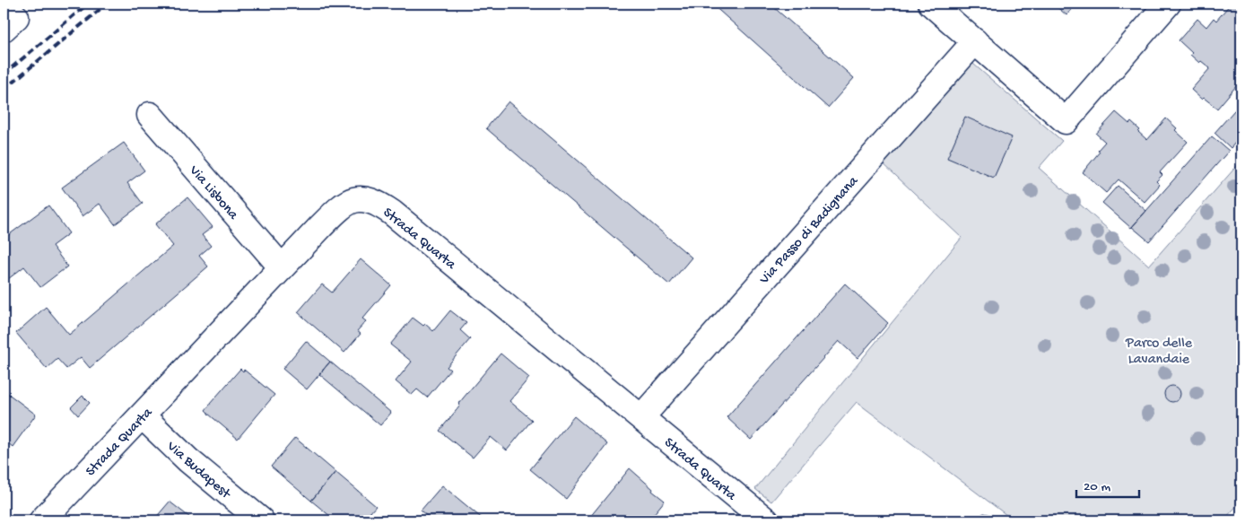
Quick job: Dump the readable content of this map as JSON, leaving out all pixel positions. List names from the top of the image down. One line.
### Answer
{"streets":{"street":["Via Lisbona","Via Passo di Badignana","Strada Quarta","Via Budapest"]},"crossings":[["Via Lisbona","Strada Quarta"],["Via Passo di Badignana","Strada Quarta"],["Strada Quarta","Via Budapest"]],"parks":["Parco delle Lavandaie"],"scale_bar":"20 m"}
